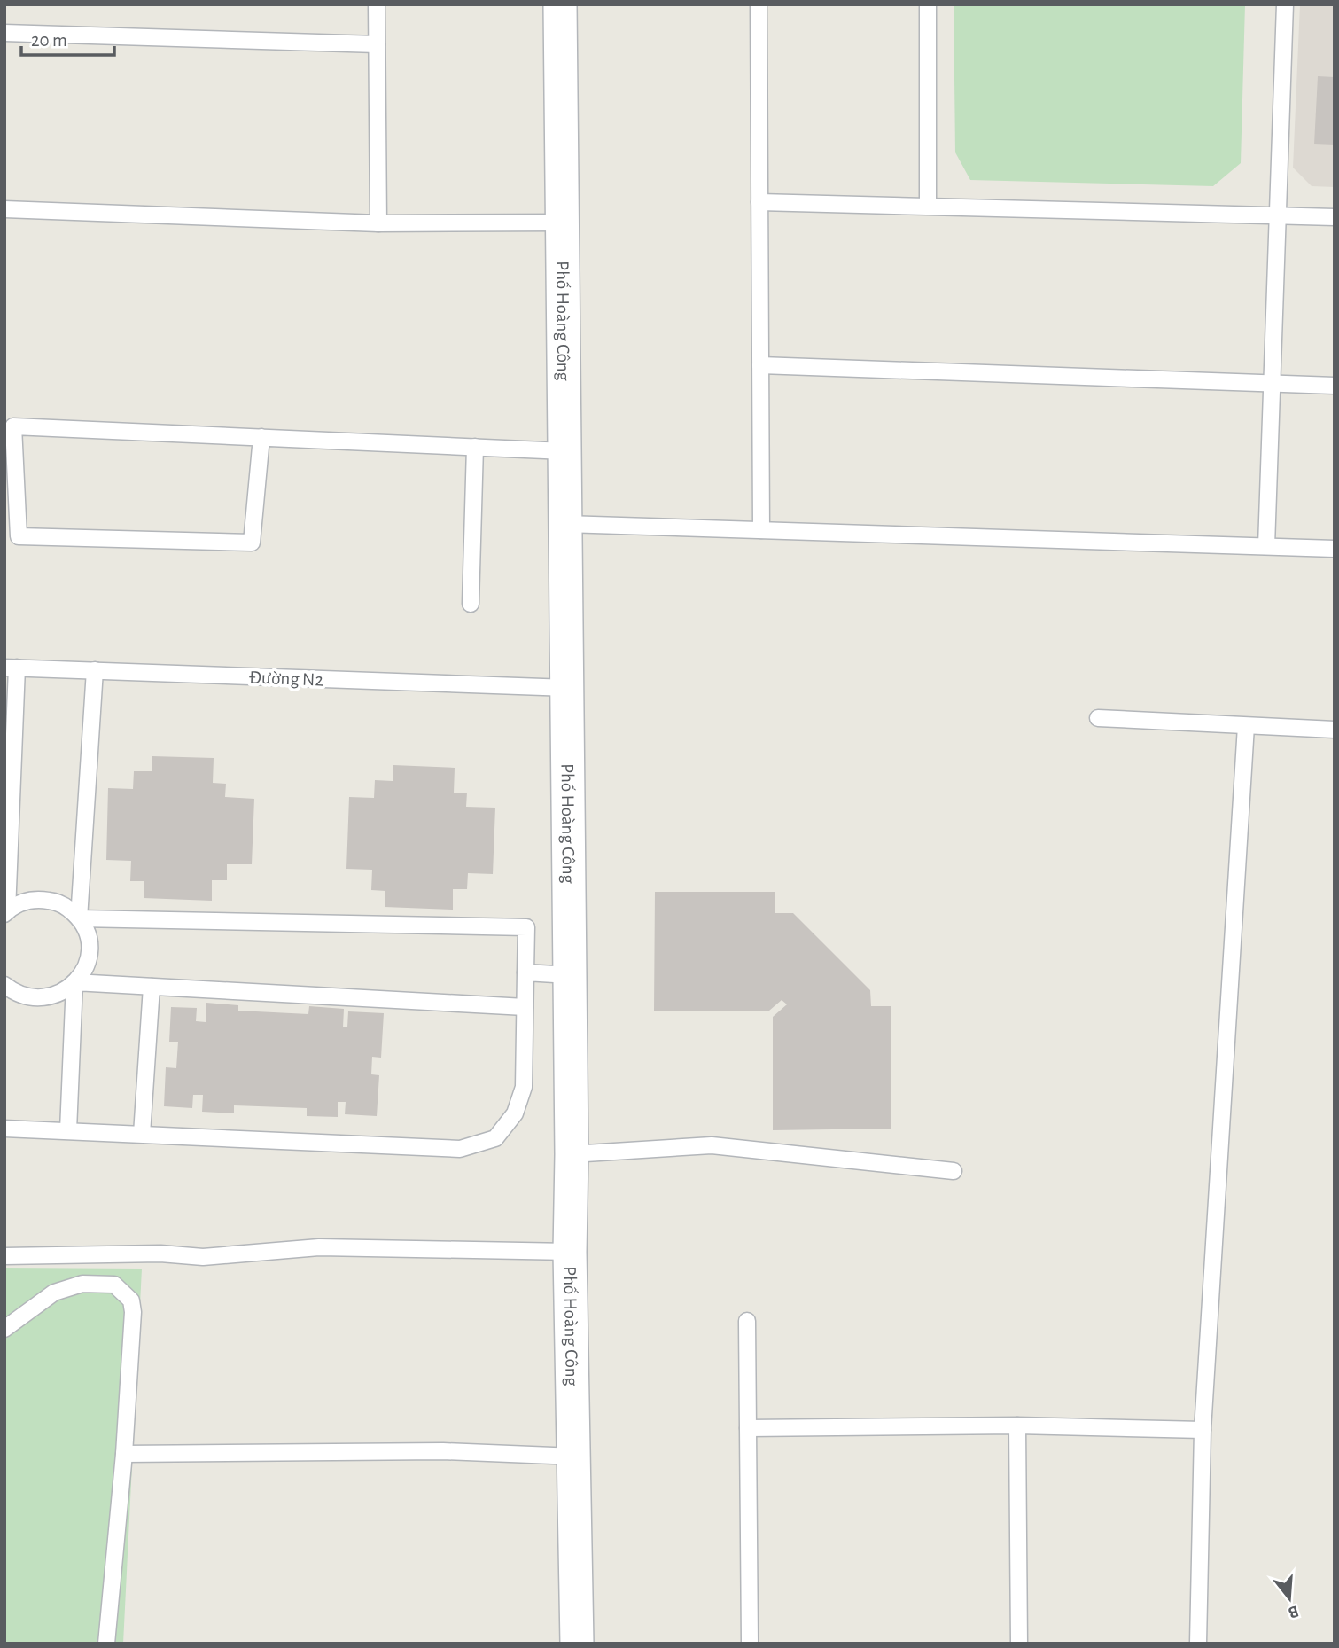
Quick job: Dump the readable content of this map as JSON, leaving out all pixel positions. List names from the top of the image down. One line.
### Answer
{"streets":{"street":["Phố Hoàng Công"],"lane":["Đường N2"]},"crossings":[["Phố Hoàng Công","Đường N2"]],"scale_bar":"20 m","north":"bottom"}
